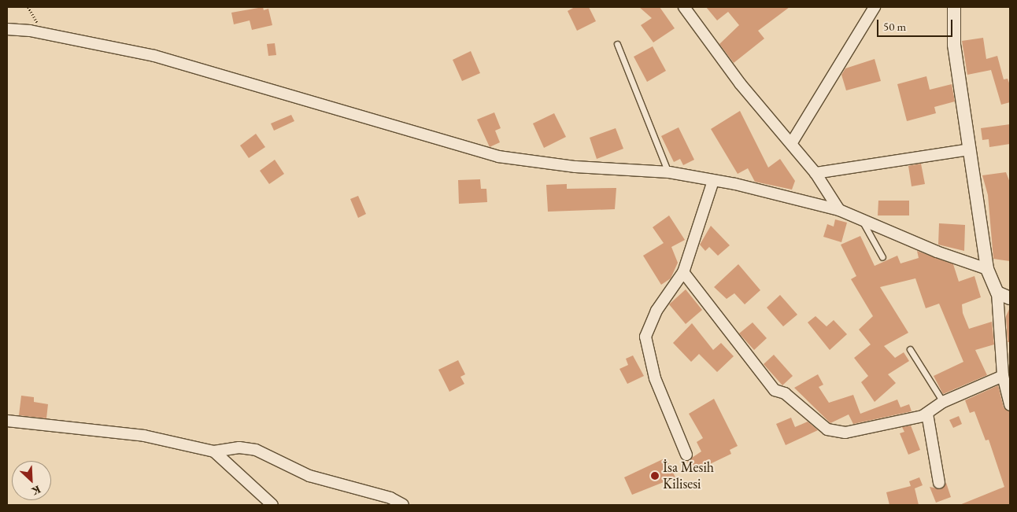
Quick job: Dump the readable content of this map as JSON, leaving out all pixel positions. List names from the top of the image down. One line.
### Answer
{"places":["İsa Mesih Kilisesi"],"scale_bar":"50 m","north":"bottom right"}
